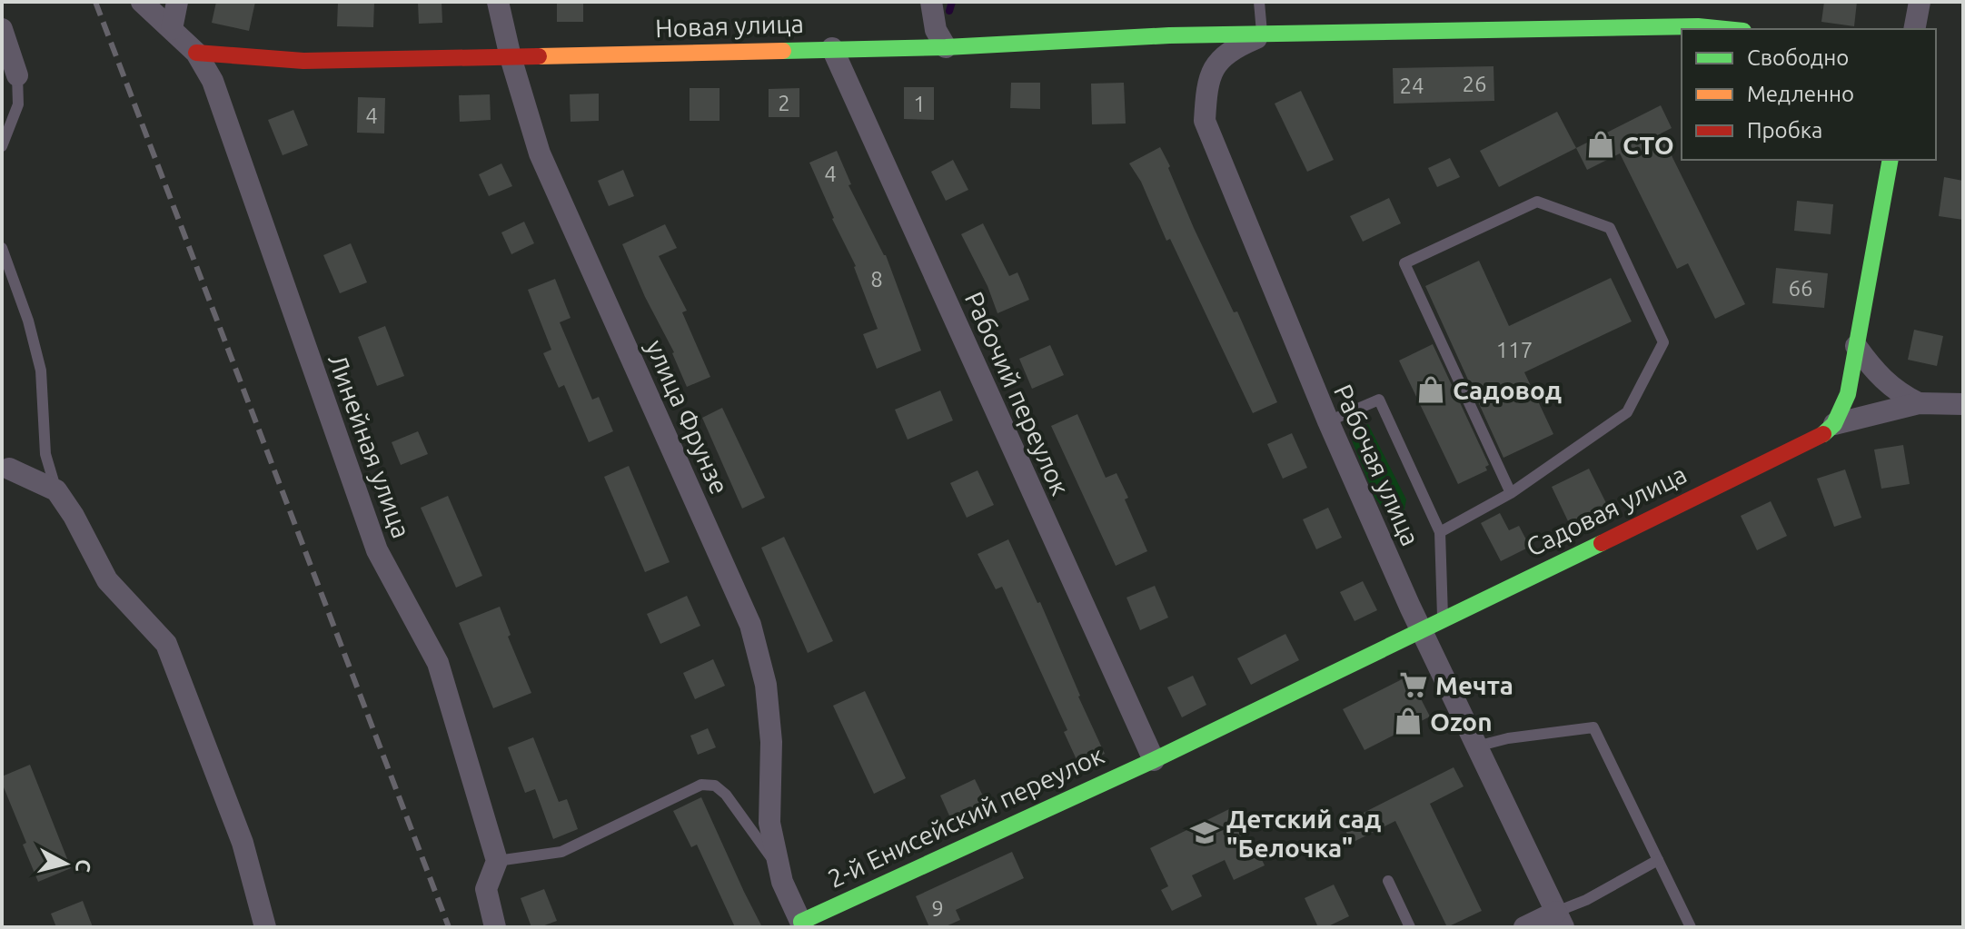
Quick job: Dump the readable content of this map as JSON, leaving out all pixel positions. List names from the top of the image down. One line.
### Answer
{"streets":{"street":["Новая улица","Рабочий переулок","улица Фрунзе","Линейная улица","Рабочая улица","Садовая улица","2-й Енисейский переулок"]},"crossings":[["Новая улица","Рабочий переулок"],["Новая улица","улица Фрунзе"],["Новая улица","Линейная улица"],["Новая улица","Рабочая улица"],["Рабочий переулок","Садовая улица"],["Рабочий переулок","2-й Енисейский переулок"],["улица Фрунзе","2-й Енисейский переулок"],["Рабочая улица","Садовая улица"],["Садовая улица","2-й Енисейский переулок"]],"places":{"shop":["СТО","Садовод","Ozon"],"supermarket":["Мечта"],"school or university":["Детский сад \"Белочка\""]},"house_numbers":["26","24","2","1","4","4","8","66","117","9"],"legend":["Свободно","Медленно","Пробка"],"north":"right"}
